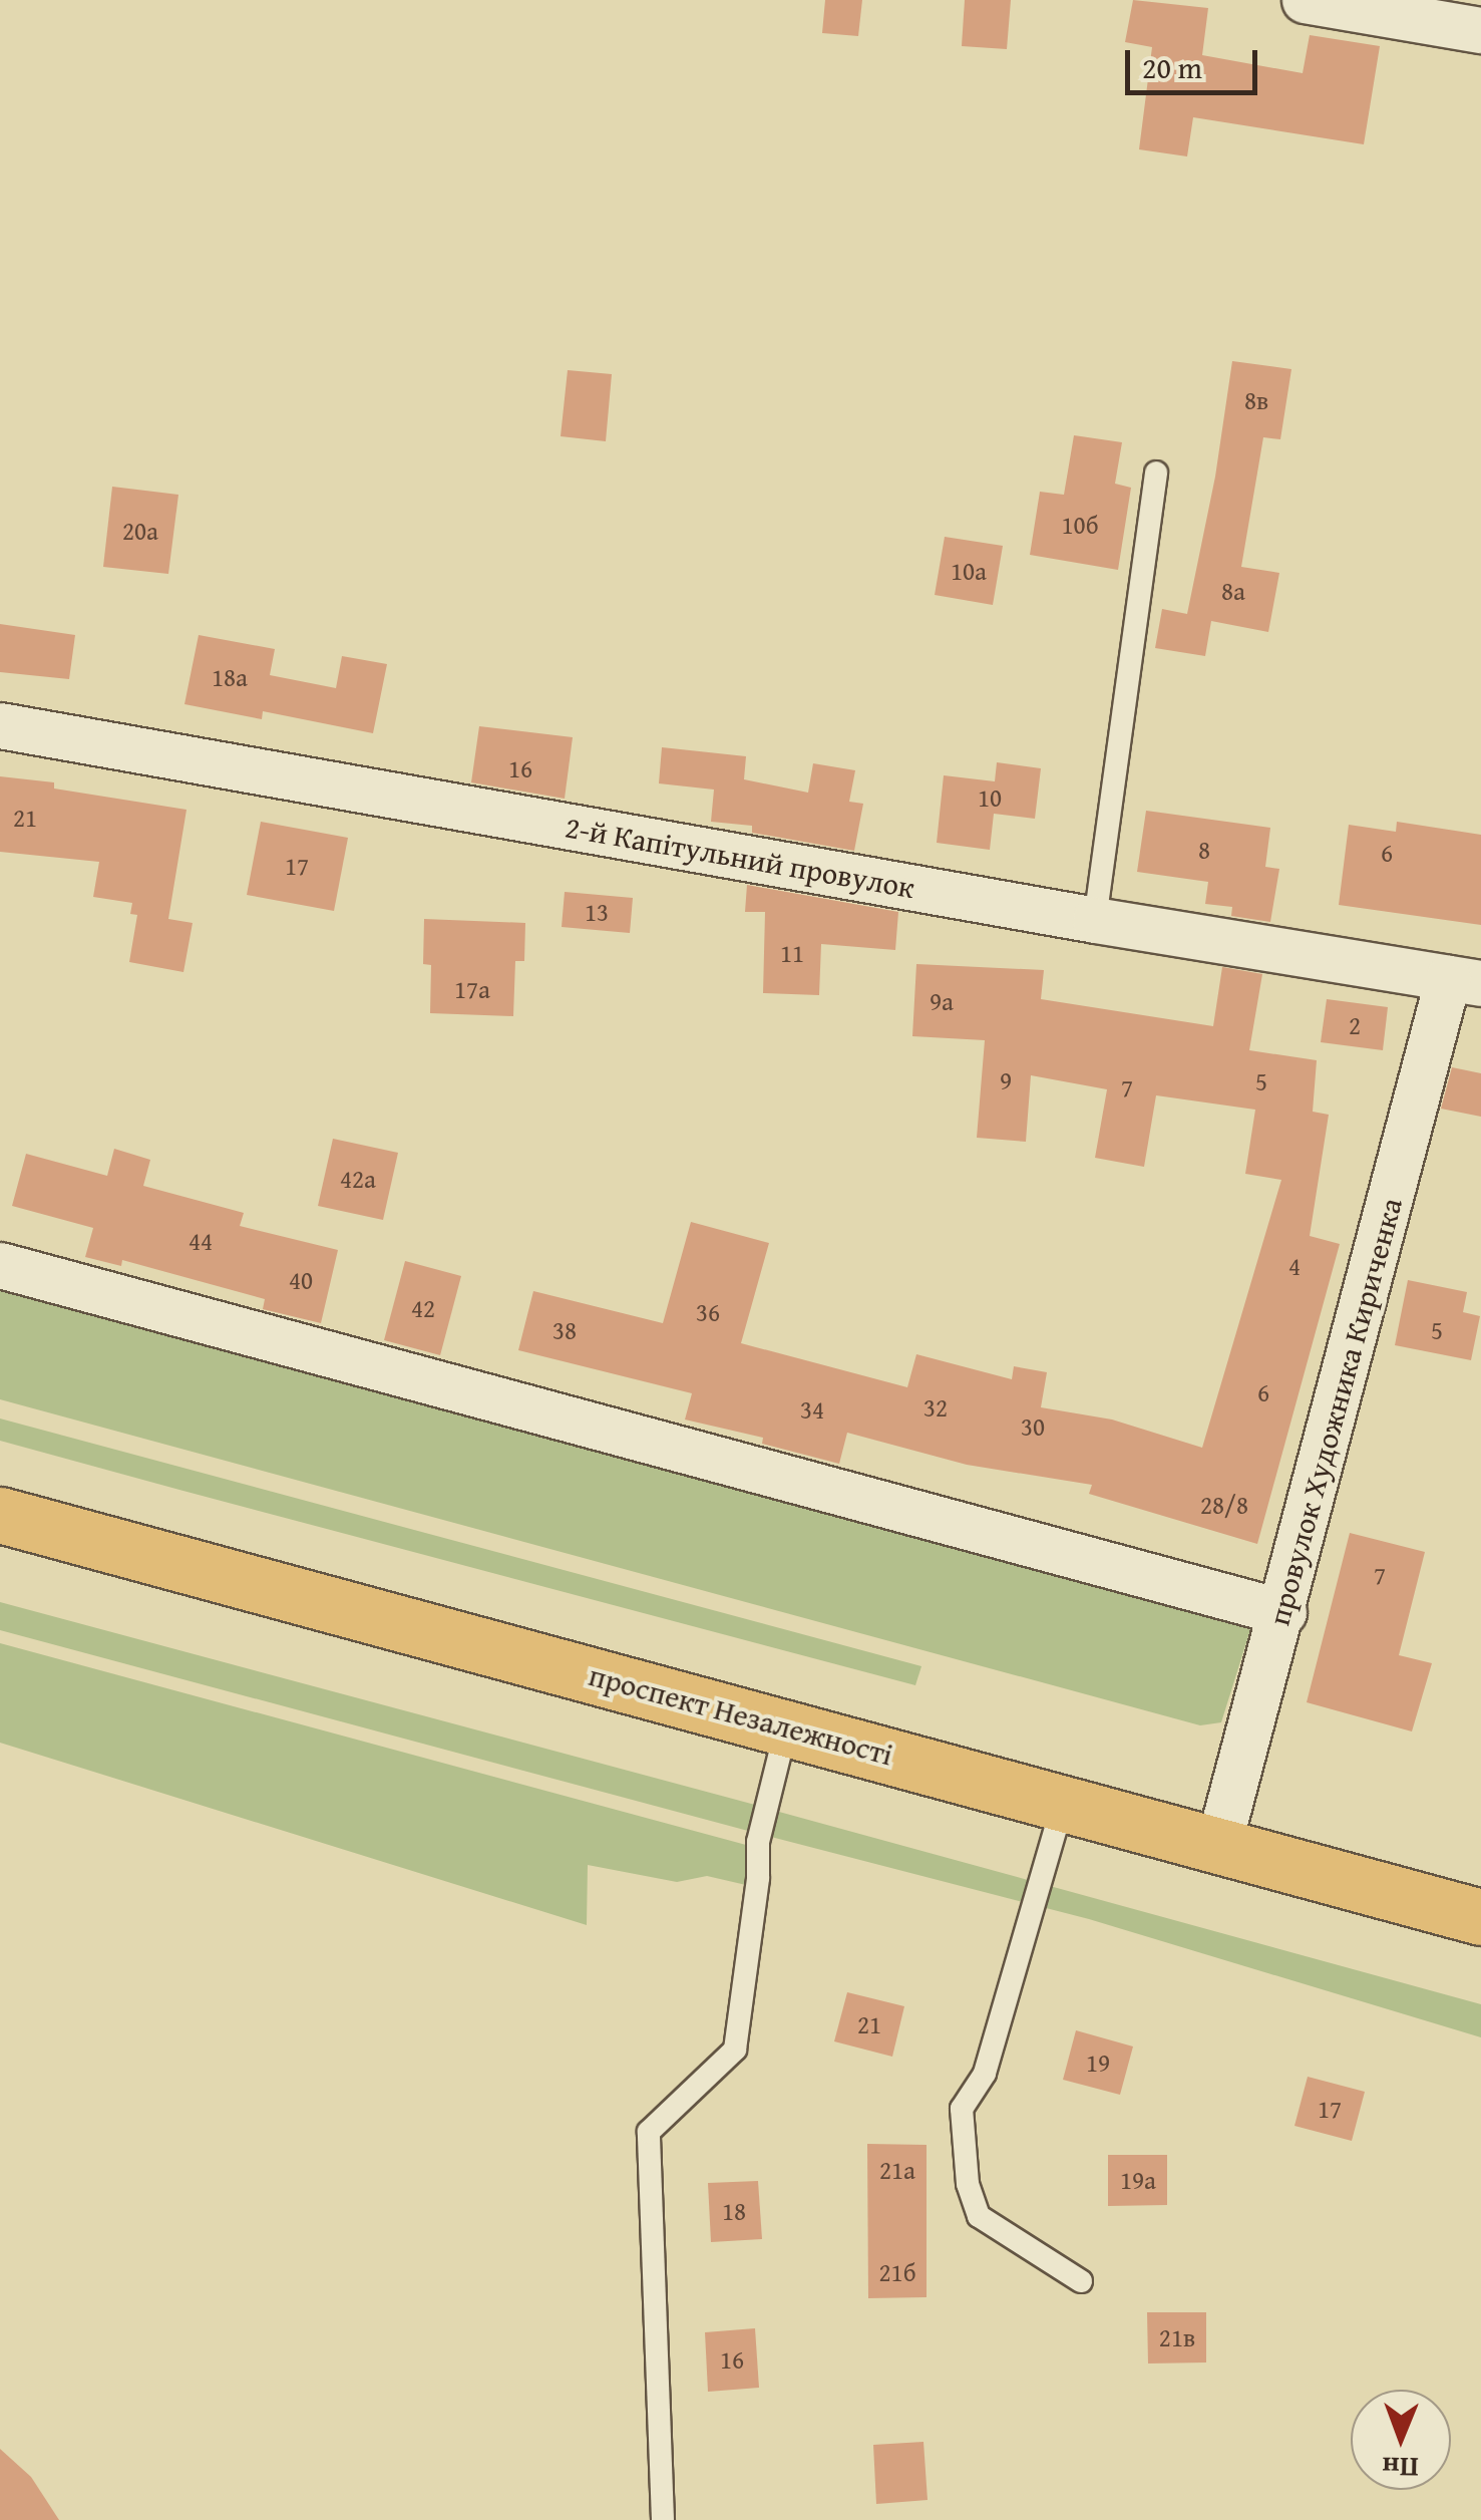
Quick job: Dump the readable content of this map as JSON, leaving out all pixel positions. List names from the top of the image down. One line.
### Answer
{"streets":{"main road":["проспект Незалежності"],"street":["2-й Капітульний провулок","провулок Художника Кириченка"]},"crossings":[["2-й Капітульний провулок","провулок Художника Кириченка"],["провулок Художника Кириченка","проспект Незалежності"]],"house_numbers":["8в","10б","20а","10а","8а","18а","16","10","21","8","6","17","13","11","17а","9а","2","9","5","7","42а","44","4","40","42","36","38","5","6","32","34","30","28/8","7","21","19","17","21а","19а","18","21б","21в","16"],"scale_bar":"20 m","north":"bottom"}
